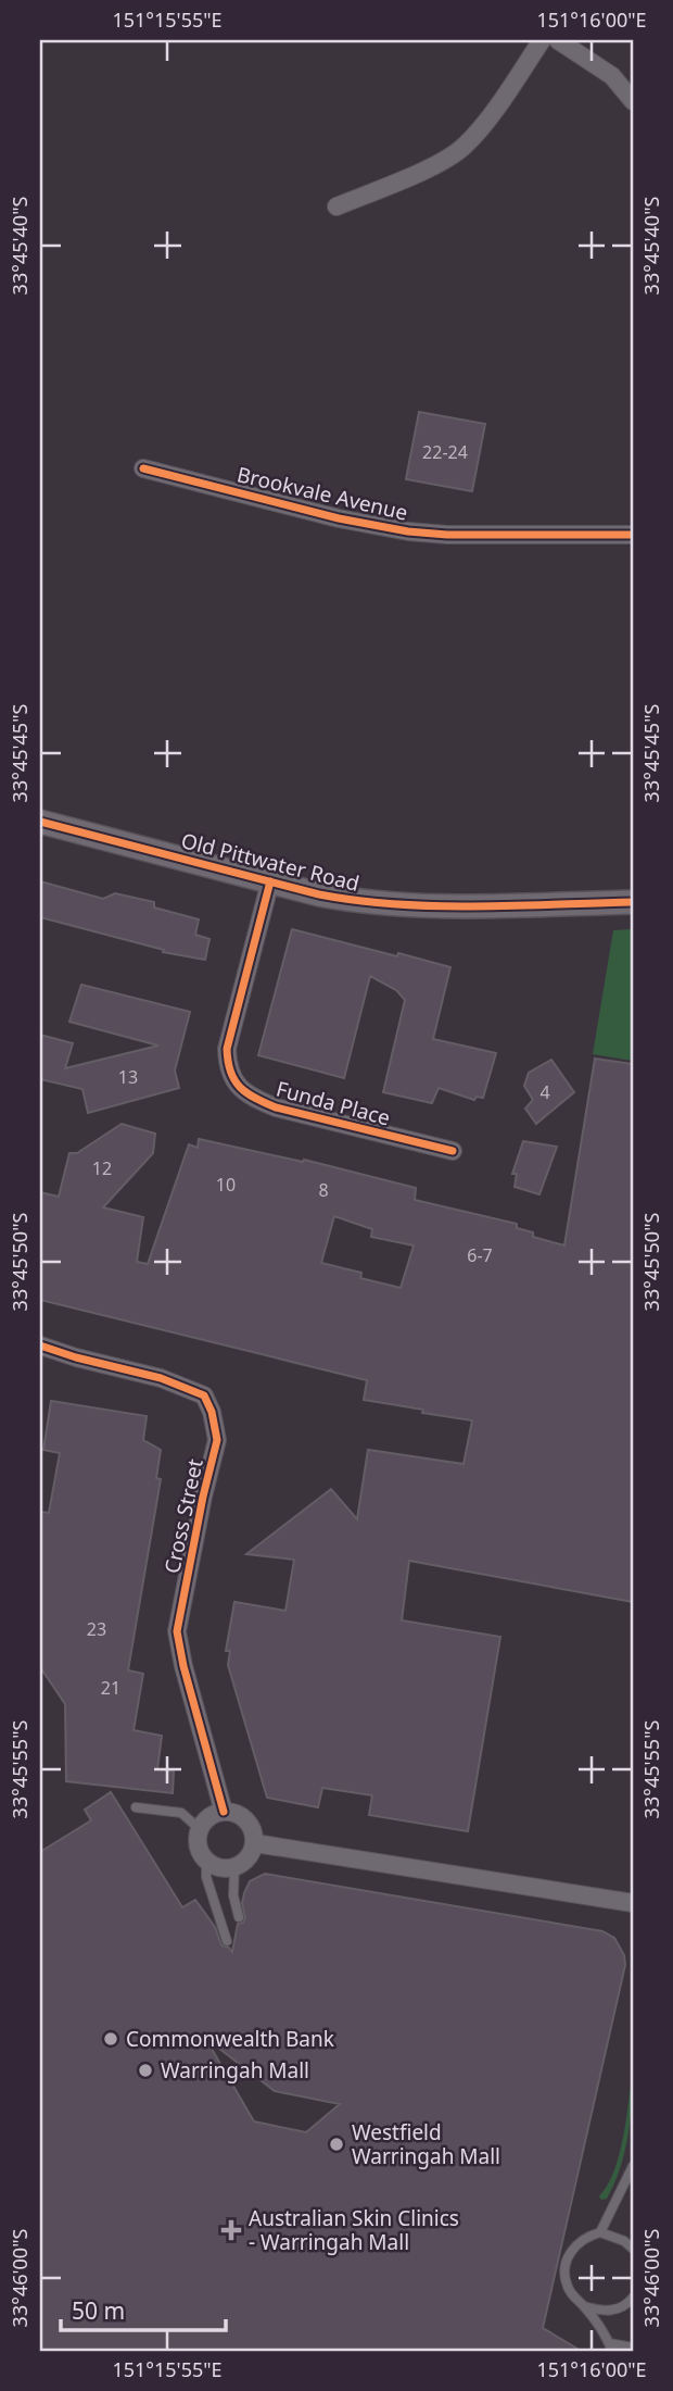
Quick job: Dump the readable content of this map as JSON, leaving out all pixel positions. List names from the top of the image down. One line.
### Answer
{"streets":{"street":["Brookvale Avenue","Old Pittwater Road","Funda Place","Cross Street"]},"crossings":[["Old Pittwater Road","Funda Place"]],"places":{"other":["Commonwealth Bank","Warringah Mall","Westfield Warringah Mall"],"health":["Australian Skin Clinics - Warringah Mall"]},"house_numbers":["22-24","13","4","12","10","8","6-7","23","21"],"scale_bar":"50 m","coordinates":["151°15'55\"E","151°16'00\"E","33°45'40\"S","33°45'45\"S","33°45'50\"S","33°45'55\"S","33°46'00\"S"]}
